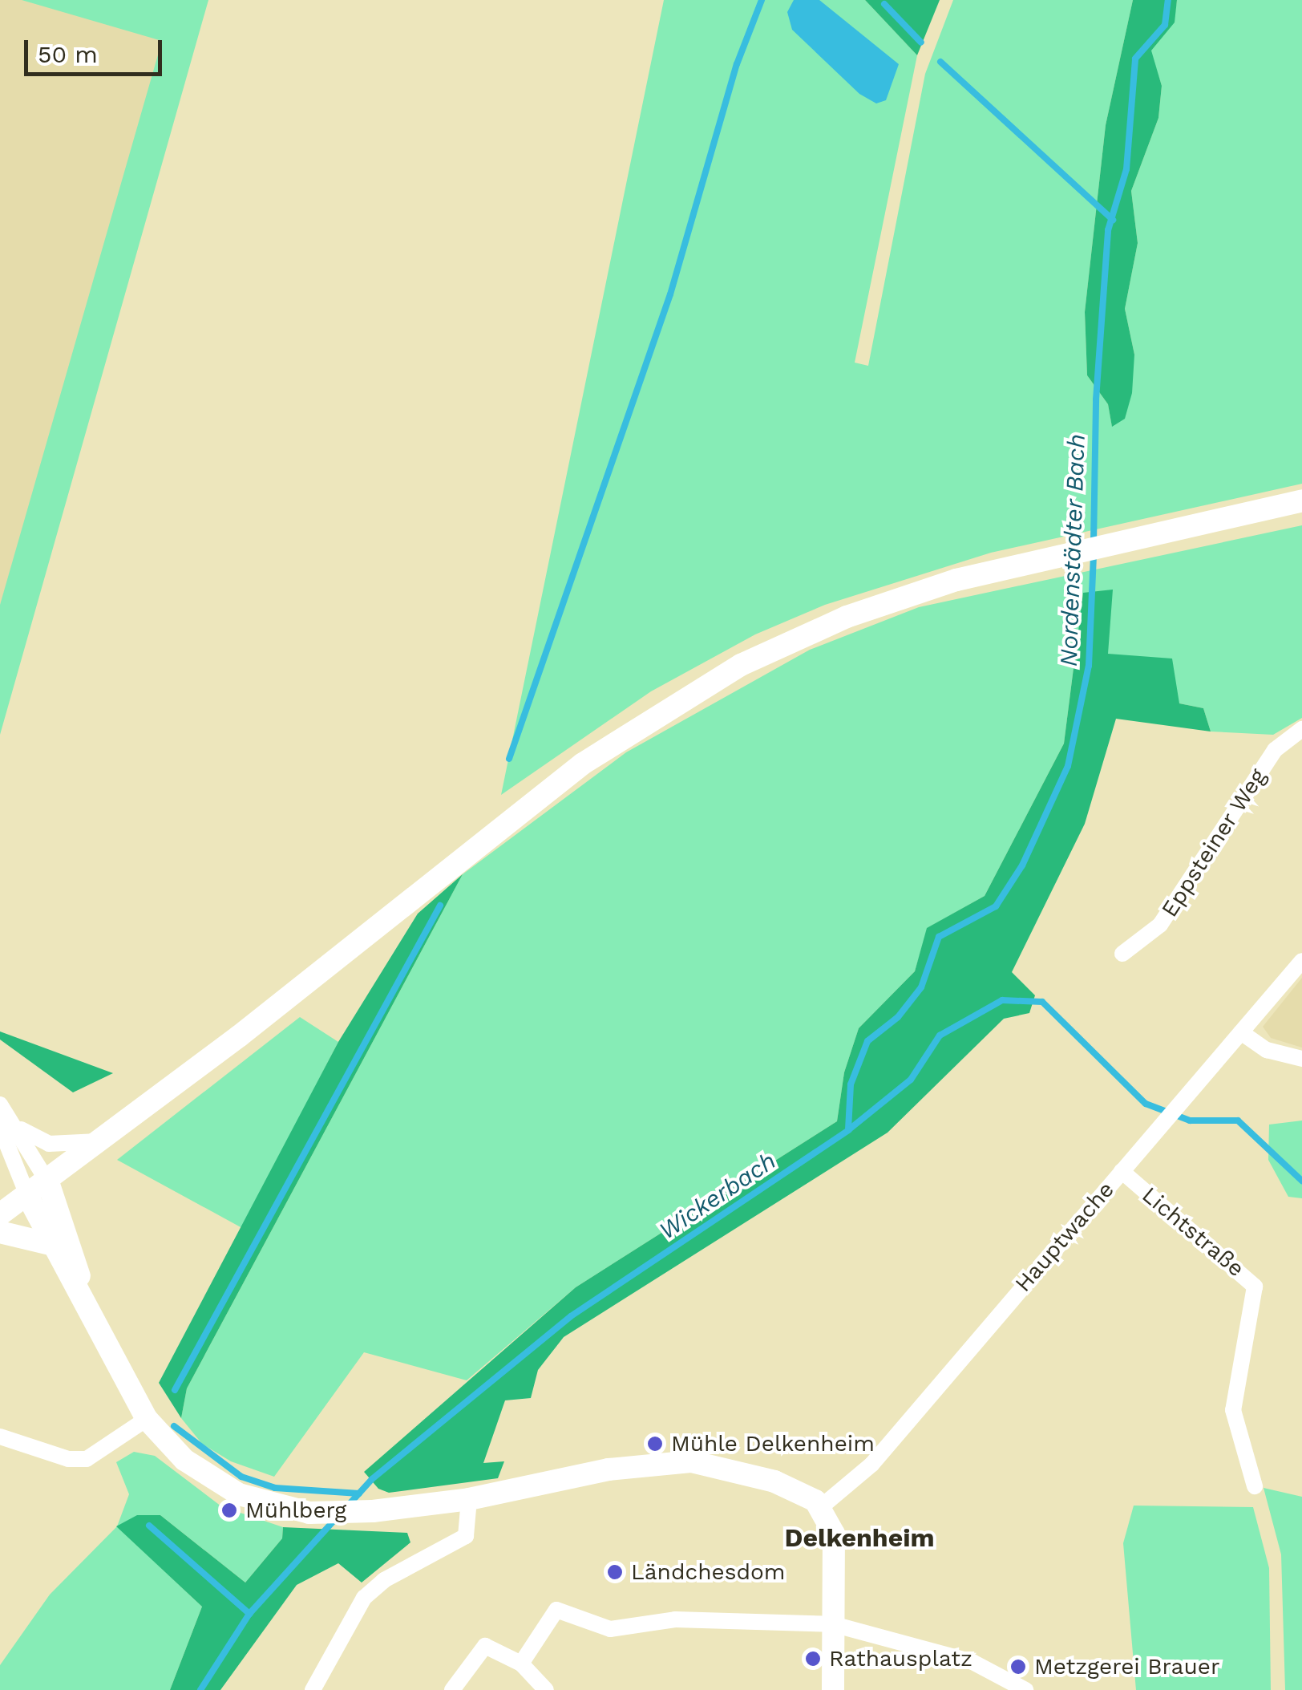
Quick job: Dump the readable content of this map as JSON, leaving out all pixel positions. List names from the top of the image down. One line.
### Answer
{"streets":{"street":["Eppsteiner Weg","Lichtstraße","Hauptwache"]},"crossings":[["Lichtstraße","Hauptwache"]],"districts":["Delkenheim"],"water":["Nordenstädter Bach","Wickerbach"],"places":["Mühle Delkenheim","Mühlberg","Ländchesdom","Rathausplatz","Metzgerei Brauer"],"scale_bar":"50 m"}
